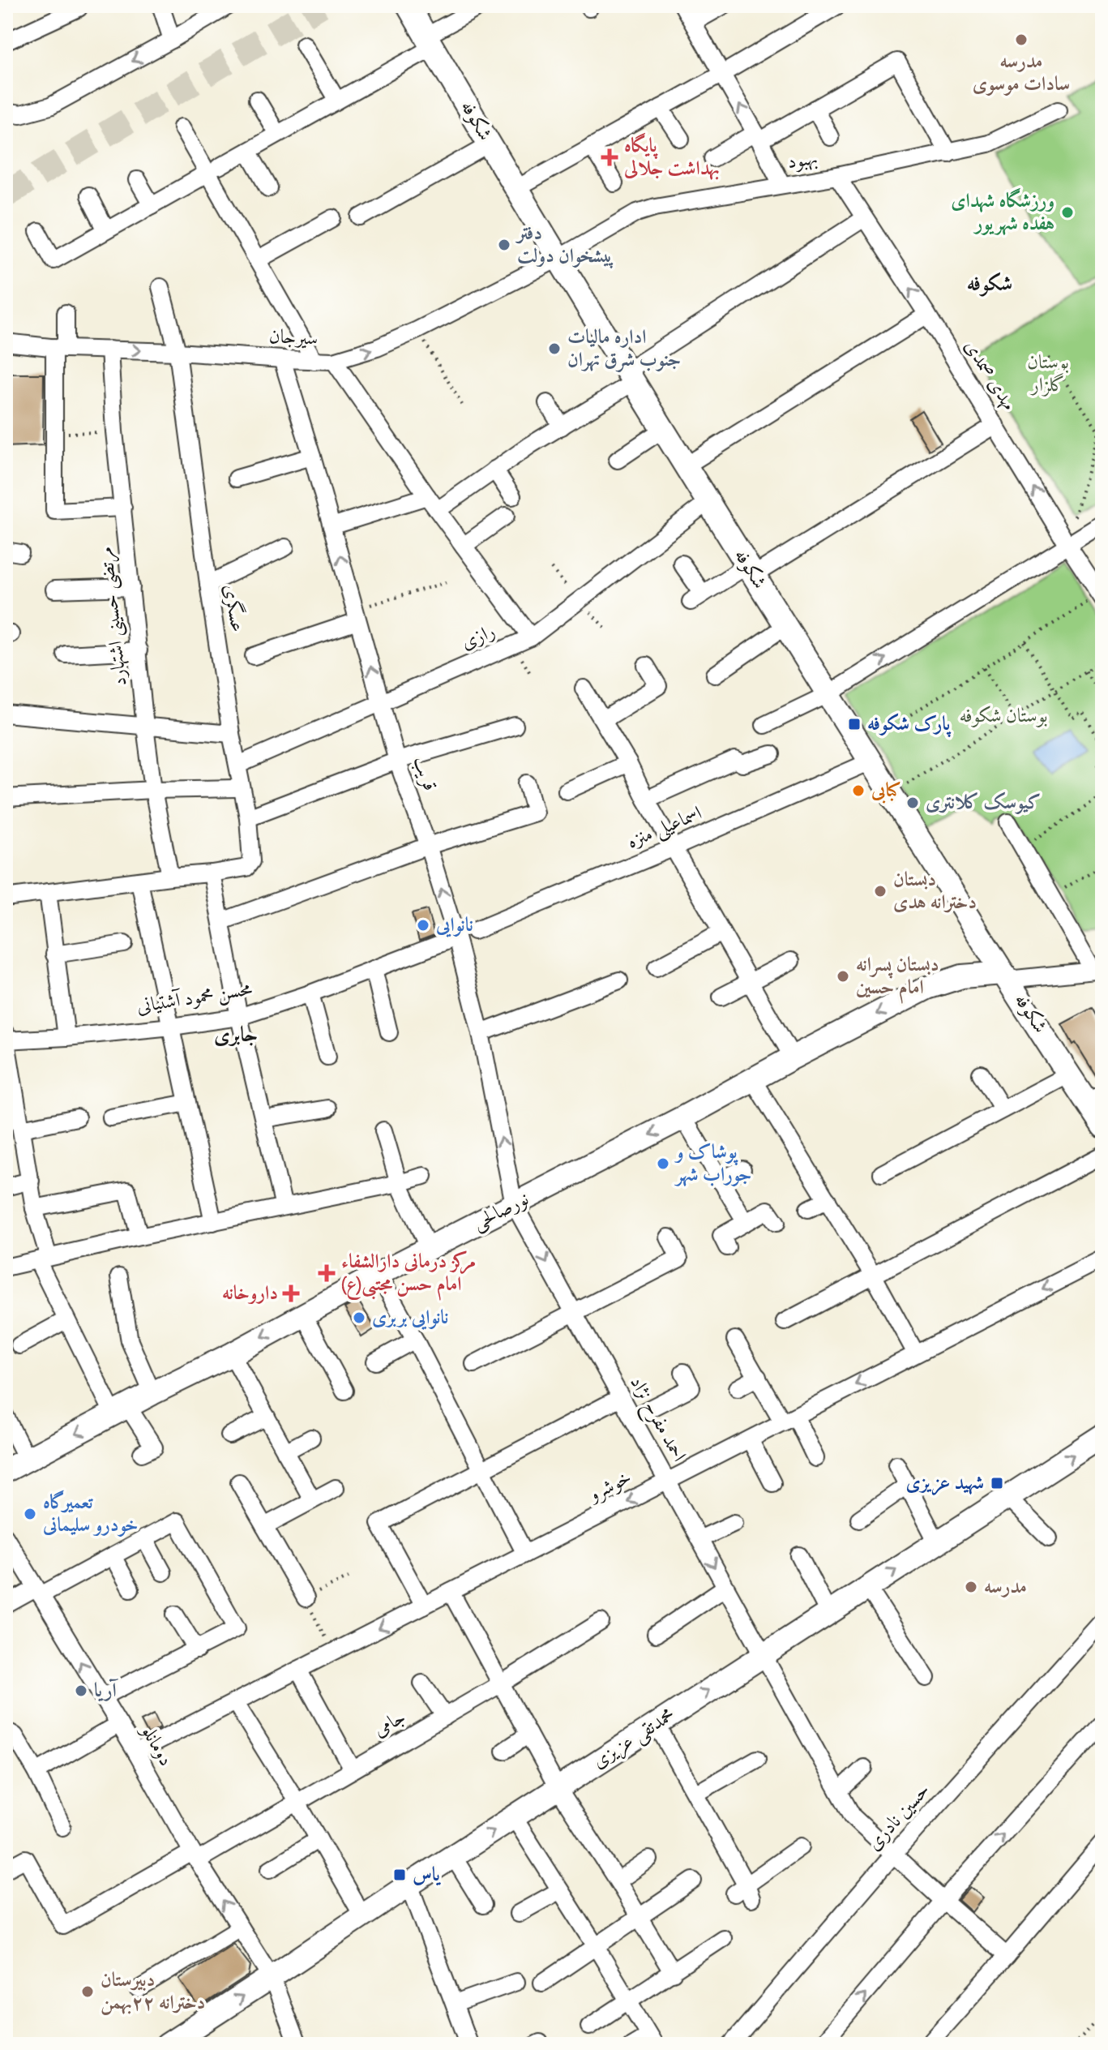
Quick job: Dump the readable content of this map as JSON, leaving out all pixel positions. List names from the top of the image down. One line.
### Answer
{"streets":{"main road":["شکوفه","نورصالحی","محمدتقی عزیزی"],"street":["بهبود","سیرجان","مهدی صمدی","عسگری","مرتضی حسینی اشتهارد","رازی","قریب","اسماعیلی منزه","محسن محمود آشتیانی","احمد مفرح نژاد","خوشرو","جامی","دومانلو","حسین نادری"]},"crossings":[["شکوفه","بهبود"],["شکوفه","سیرجان"],["شکوفه","رازی"],["شکوفه","اسماعیلی منزه"],["شکوفه","نورصالحی"],["بهبود","سیرجان"],["بهبود","مهدی صمدی"],["سیرجان","عسگری"],["سیرجان","مرتضی حسینی اشتهارد"],["سیرجان","قریب"],["عسگری","رازی"],["رازی","قریب"],["قریب","محسن محمود آشتیانی"],["قریب","نورصالحی"],["قریب","احمد مفرح نژاد"],["نورصالحی","احمد مفرح نژاد"],["احمد مفرح نژاد","خوشرو"],["احمد مفرح نژاد","محمدتقی عزیزی"],["احمد مفرح نژاد","حسین نادری"],["خوشرو","دومانلو"],["جامی","دومانلو"],["محمدتقی عزیزی","دومانلو"]],"one_way":["مهدی صمدی","نورصالحی","محمدتقی عزیزی"],"districts":["شکوفه","جابری"],"parks":["بوستان گلزار","بوستان شکوفه"],"places":{"other":["مدرسه سادات موسوی","ورزشگاه شهدای هفده شهریور","دفتر پیشخوان دولت","اداره مالیات جنوب شرق تهران","کبابی","کیوسک کلانتری","دبستان دخترانه هدی","نانوایی","دبستان پسرانه امام حسین","پوشاک و جوراب شهر","نانوایی بربری","تعمیرگاه خودرو سلیمانی","مدرسه","آریا","دبیرستان دخترانه ۲۲بهمن"],"health":["پایگاه بهداشت جلالی","مرکز درمانی دارالشفاء امام حسن مجتبی(ع)","داروخانه"],"transit":["پارک شکوفه","شهید عزیزی","یاس"]}}
